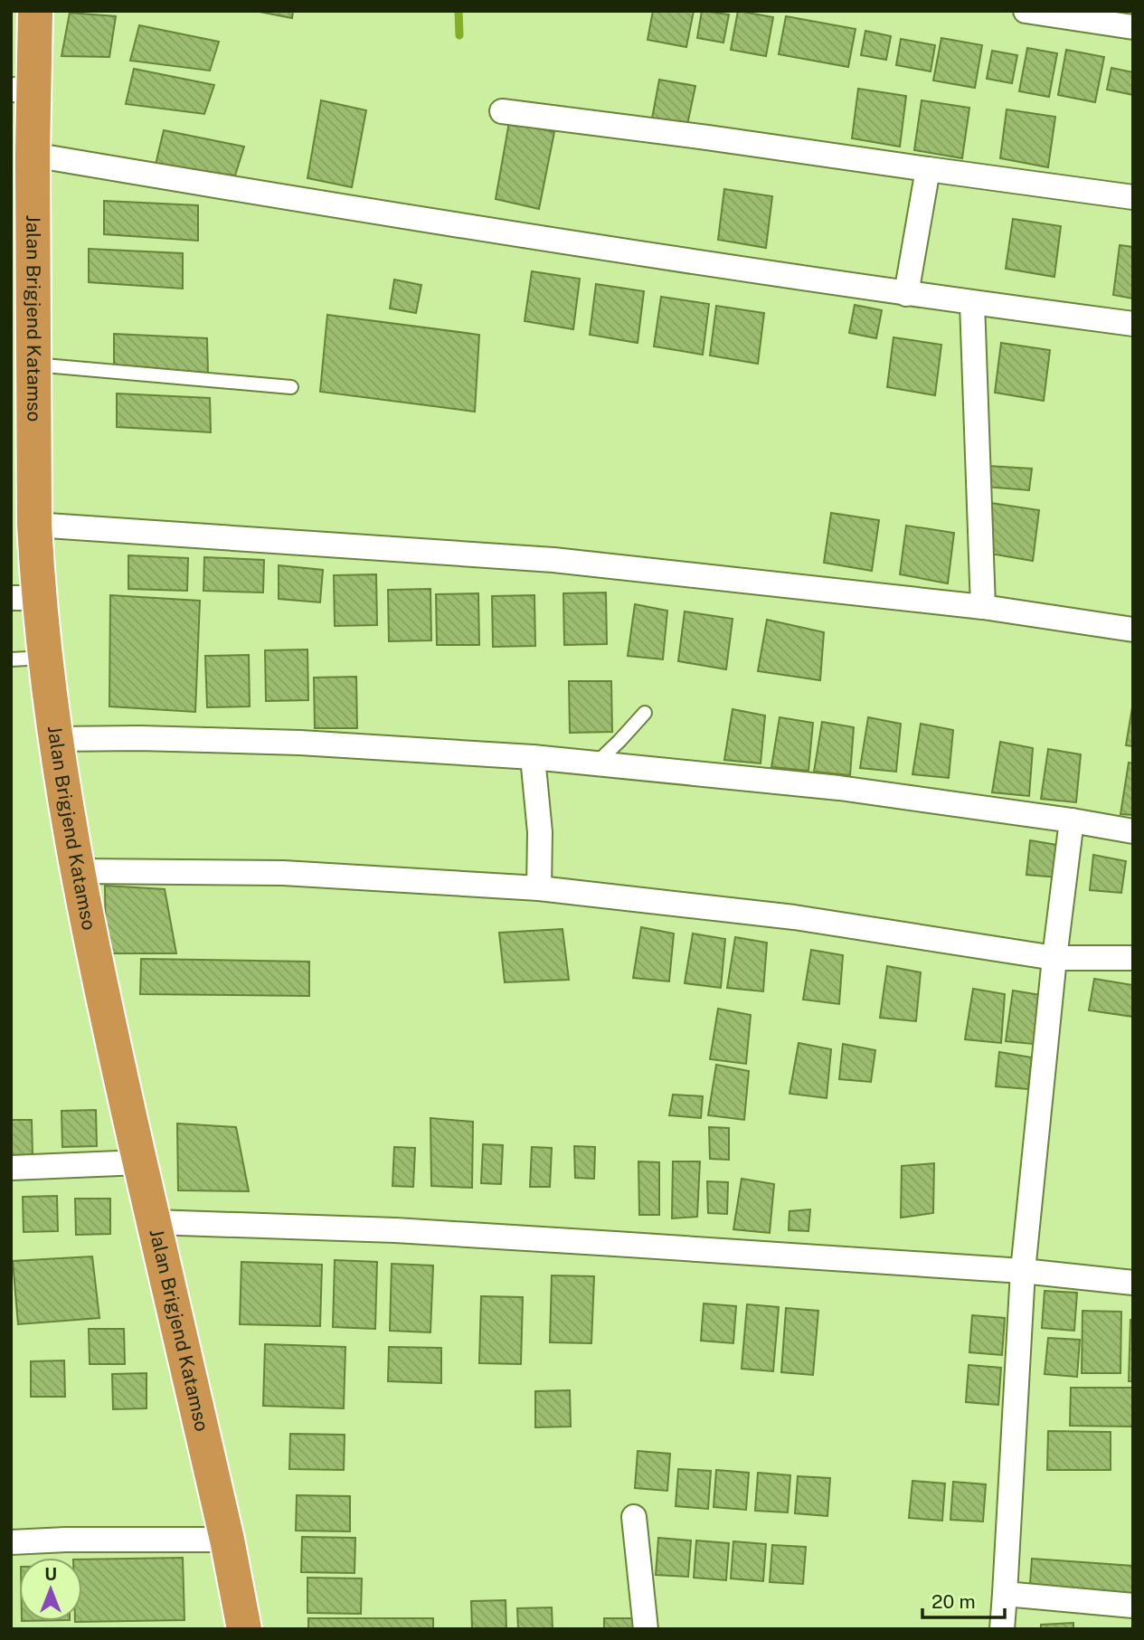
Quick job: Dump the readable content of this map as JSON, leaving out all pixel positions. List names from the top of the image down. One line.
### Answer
{"streets":{"highway":["Jalan Brigjend Katamso"]},"scale_bar":"20 m","north":"top"}
